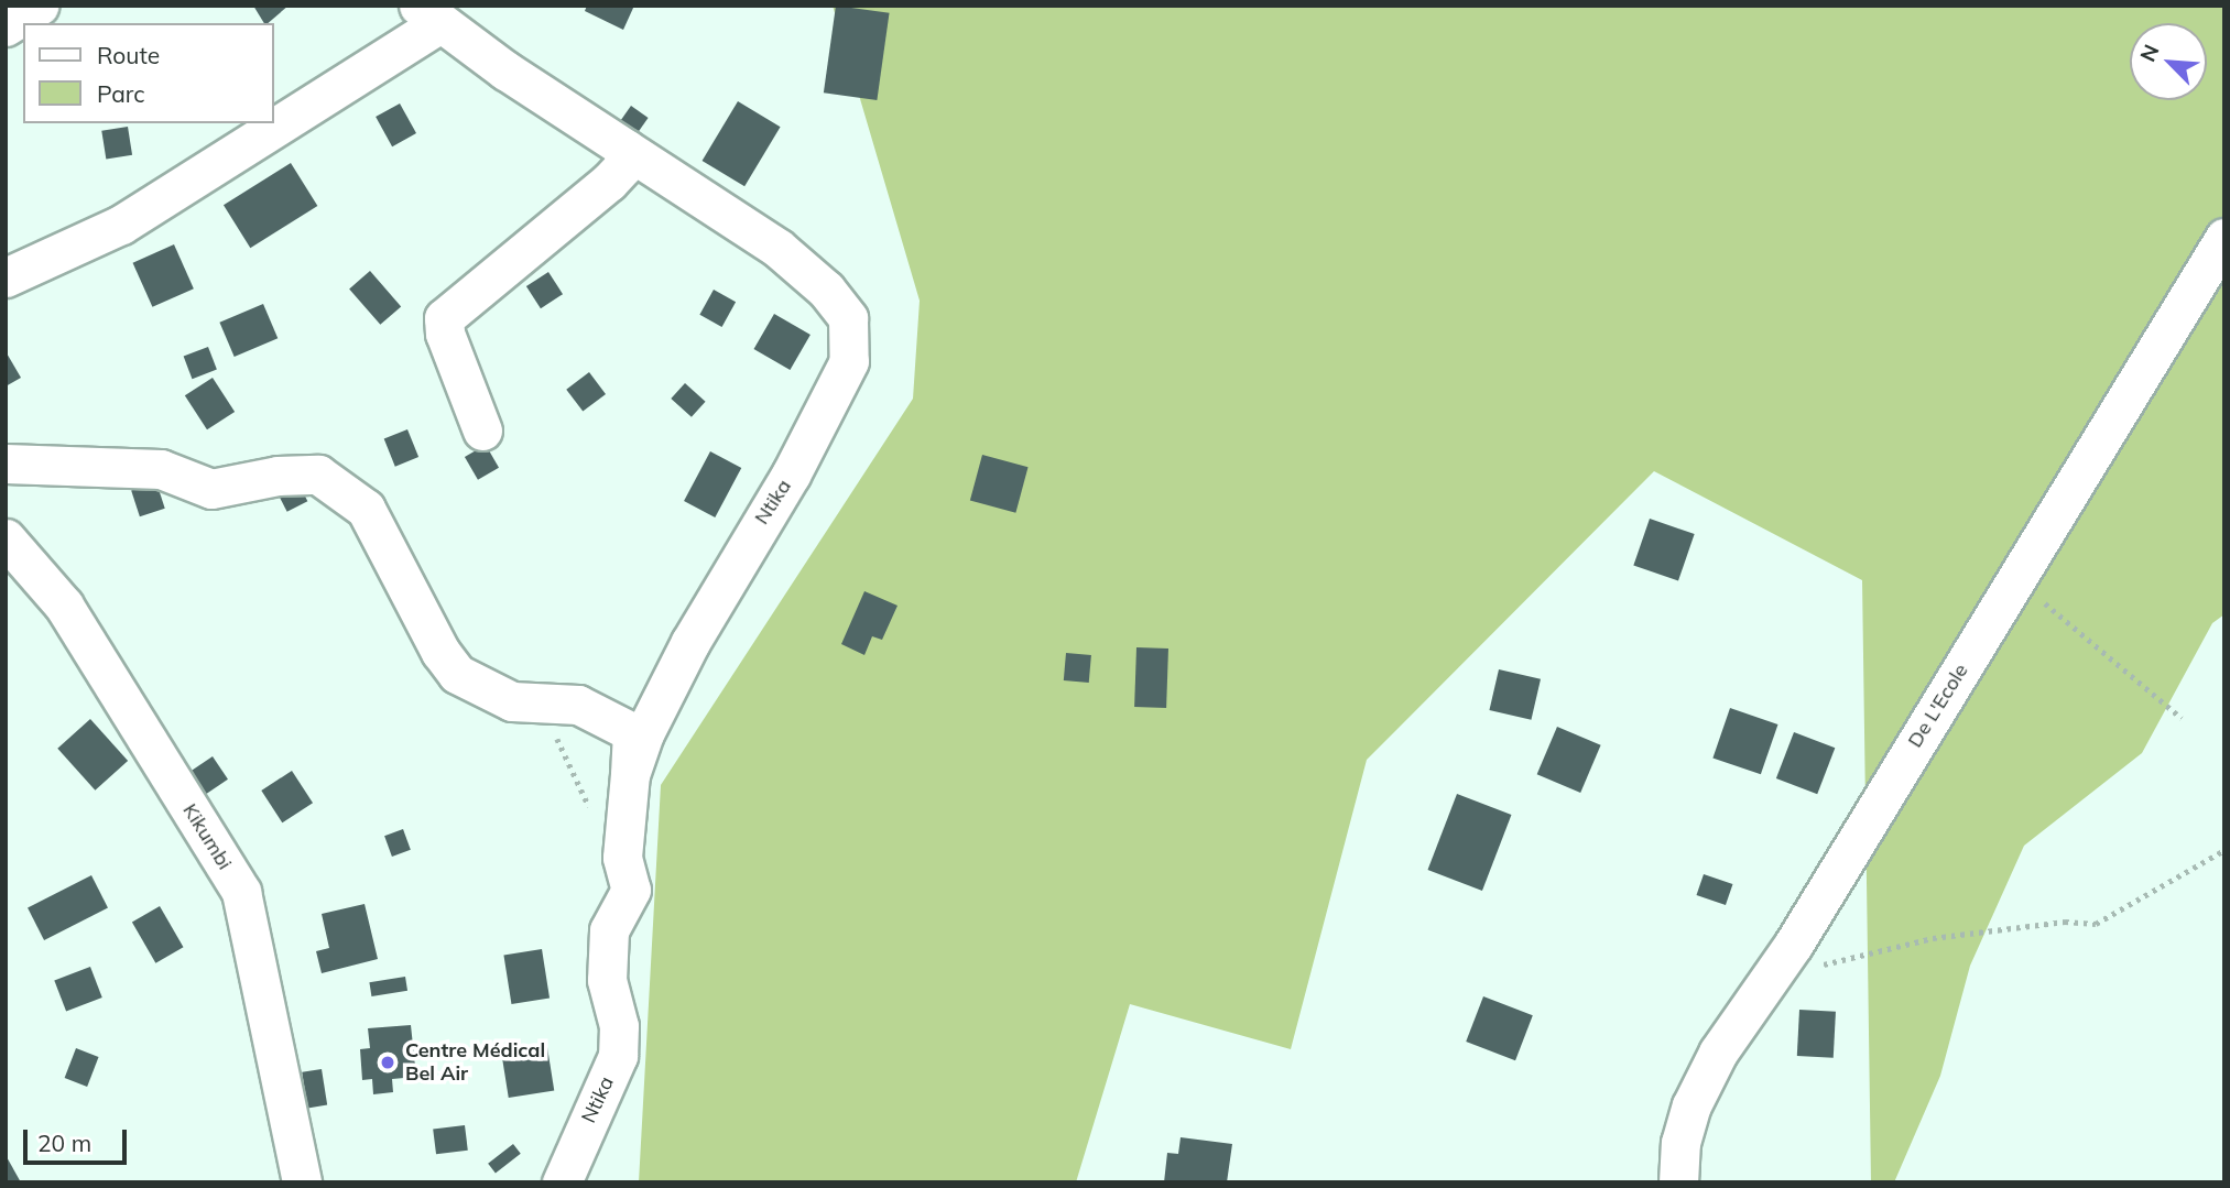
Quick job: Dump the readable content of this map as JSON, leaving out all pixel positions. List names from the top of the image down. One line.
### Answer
{"streets":{"street":["Ntika","De L'Ecole","Kikumbi"]},"places":["Centre Médical Bel Air"],"legend":["Route","Parc"],"scale_bar":"20 m","north":"top left"}
